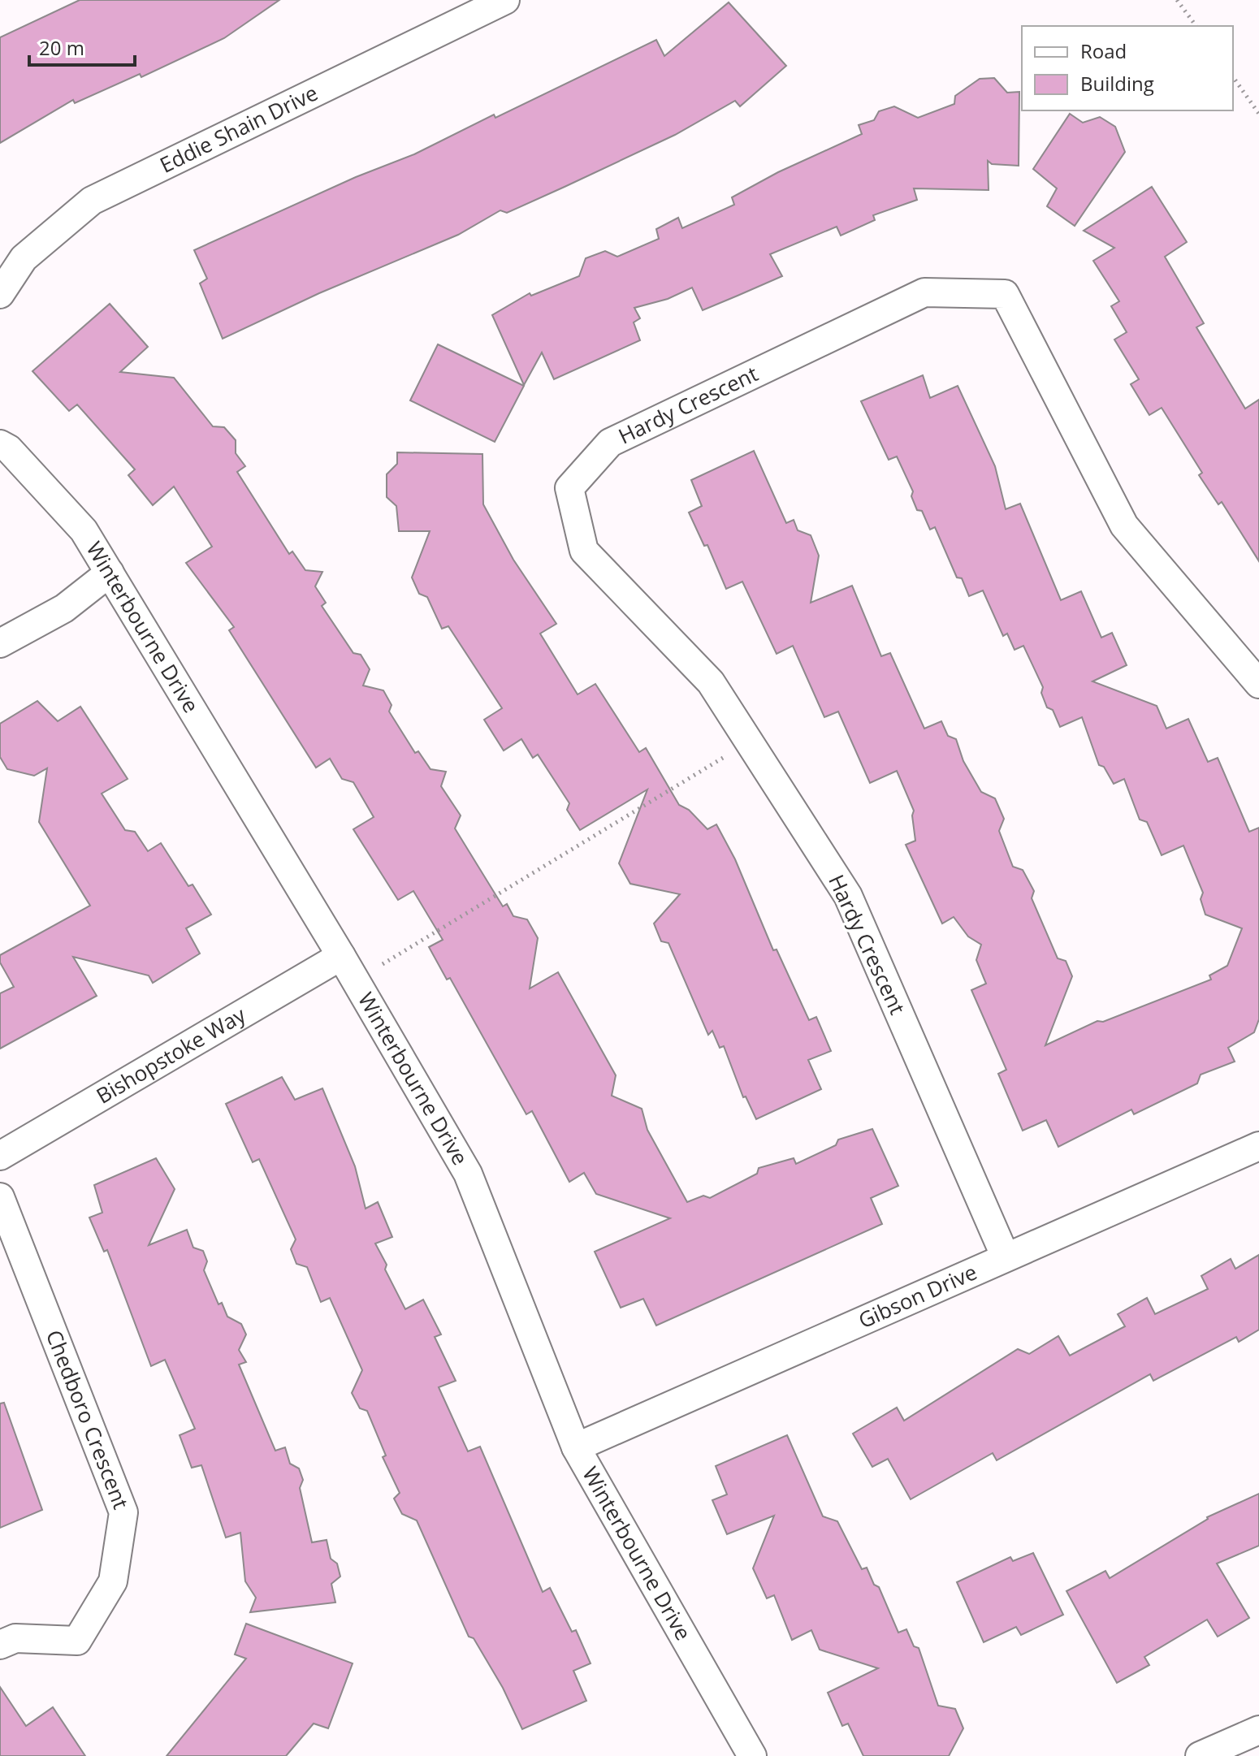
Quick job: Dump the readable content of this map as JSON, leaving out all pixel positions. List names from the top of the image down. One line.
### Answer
{"streets":{"street":["Eddie Shain Drive","Hardy Crescent","Winterbourne Drive","Bishopstoke Way","Gibson Drive","Chedboro Crescent"]},"crossings":[["Hardy Crescent","Gibson Drive"],["Winterbourne Drive","Bishopstoke Way"],["Winterbourne Drive","Gibson Drive"]],"legend":["Road","Building"],"scale_bar":"20 m"}
